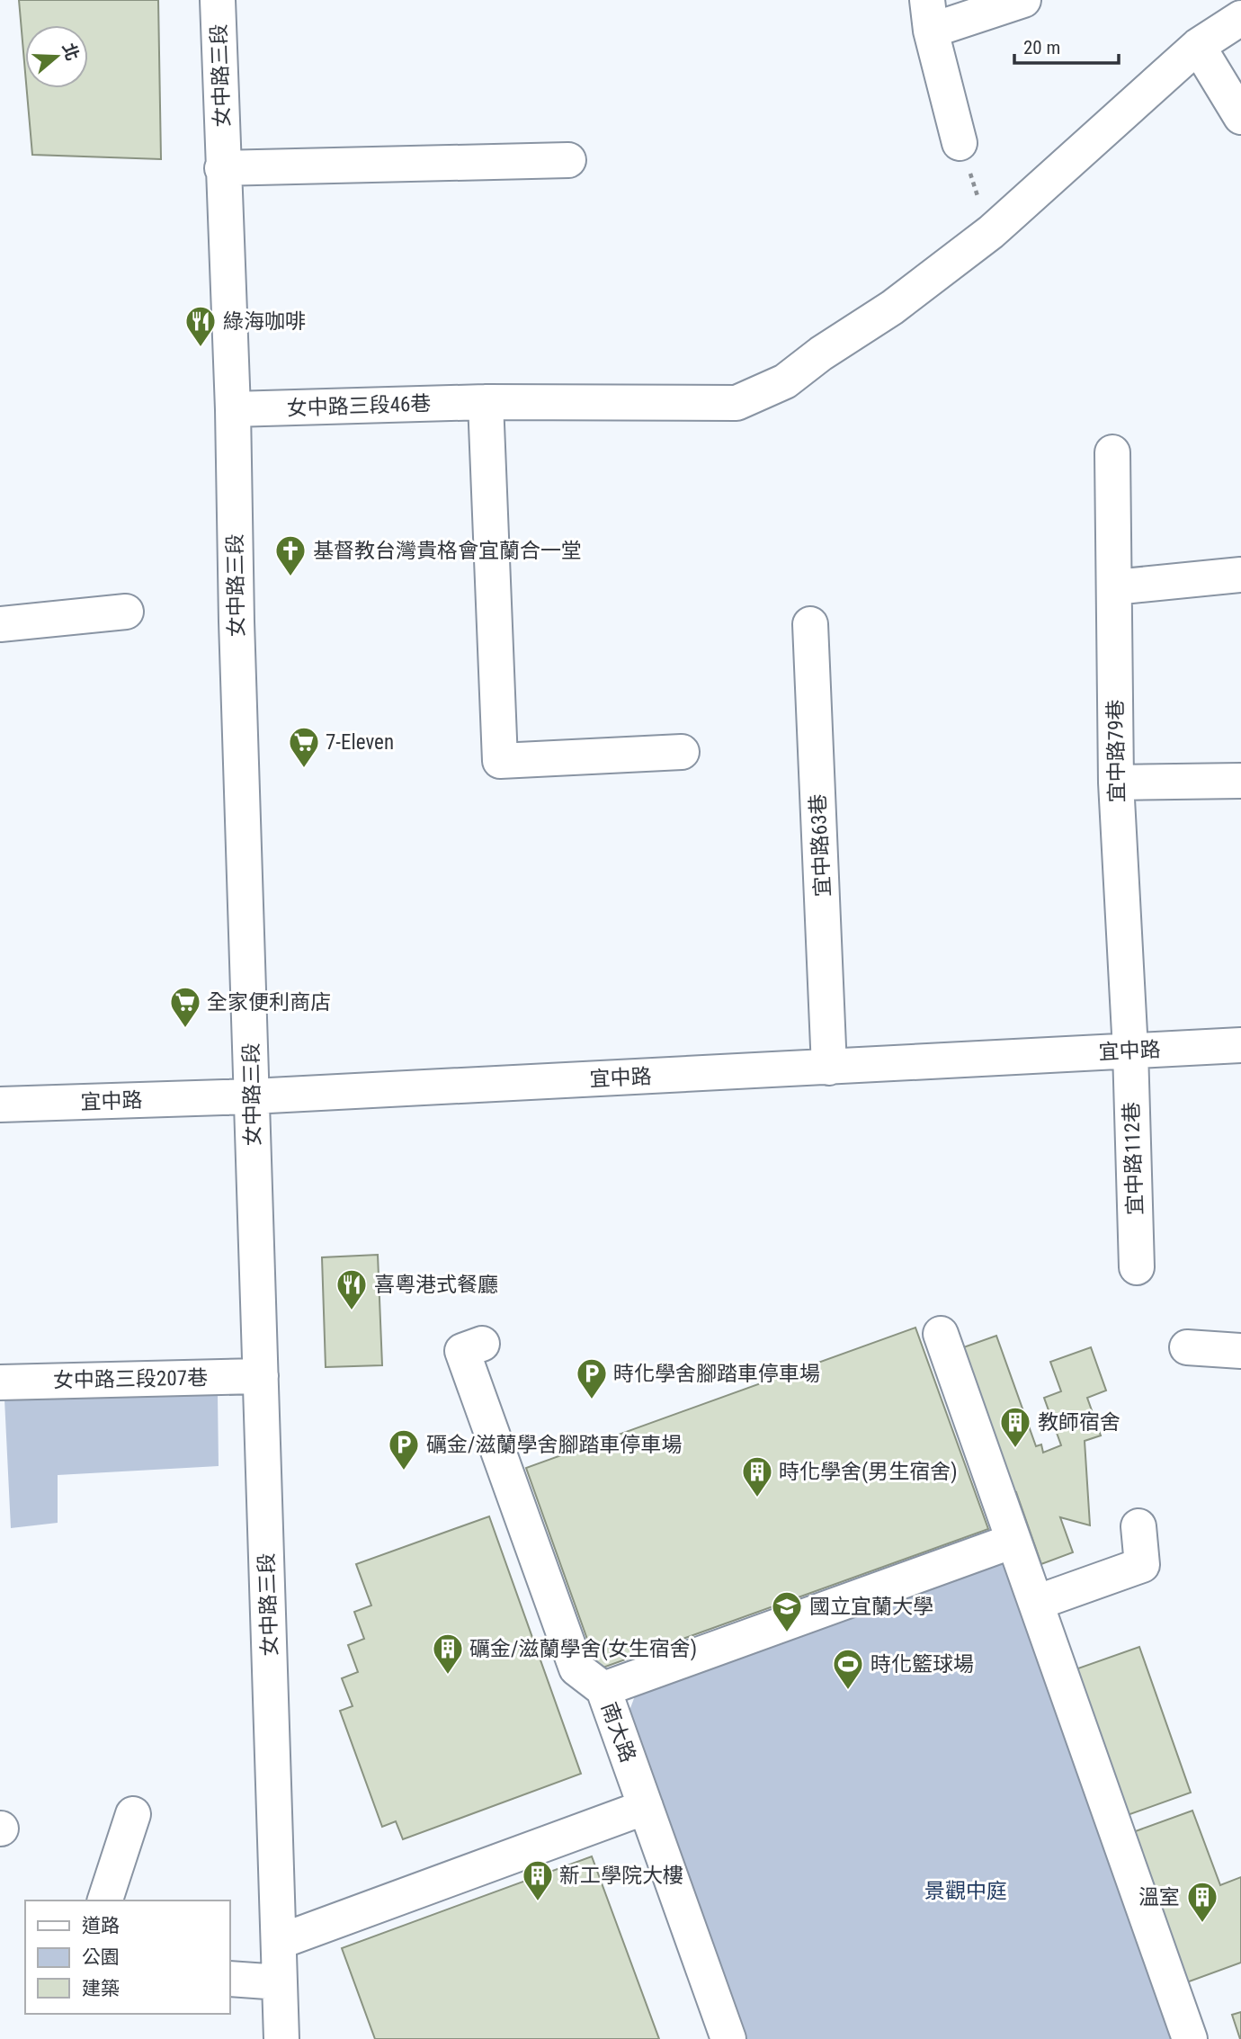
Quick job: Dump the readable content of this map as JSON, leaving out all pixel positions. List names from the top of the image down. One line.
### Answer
{"streets":{"street":["女中路三段","女中路三段46巷","宜中路79巷","宜中路63巷","宜中路","宜中路112巷","女中路三段207巷","南大路"]},"crossings":[["女中路三段","女中路三段46巷"],["女中路三段","宜中路"],["女中路三段","女中路三段207巷"],["宜中路79巷","宜中路"],["宜中路79巷","宜中路112巷"],["宜中路63巷","宜中路"],["宜中路","宜中路112巷"]],"parks":["景觀中庭"],"places":{"restaurant":["綠海咖啡","喜粵港式餐廳"],"church":["基督教台灣貴格會宜蘭合一堂"],"supermarket":["7-Eleven","全家便利商店"],"parking":["時化學舍腳踏車停車場","礪金/滋蘭學舍腳踏車停車場"],"building":["教師宿舍","時化學舍(男生宿舍)","礪金/滋蘭學舍(女生宿舍)","新工學院大樓","溫室"],"school or university":["國立宜蘭大學"],"sports":["時化籃球場"]},"legend":["道路","公園","建築"],"scale_bar":"20 m","north":"right"}
